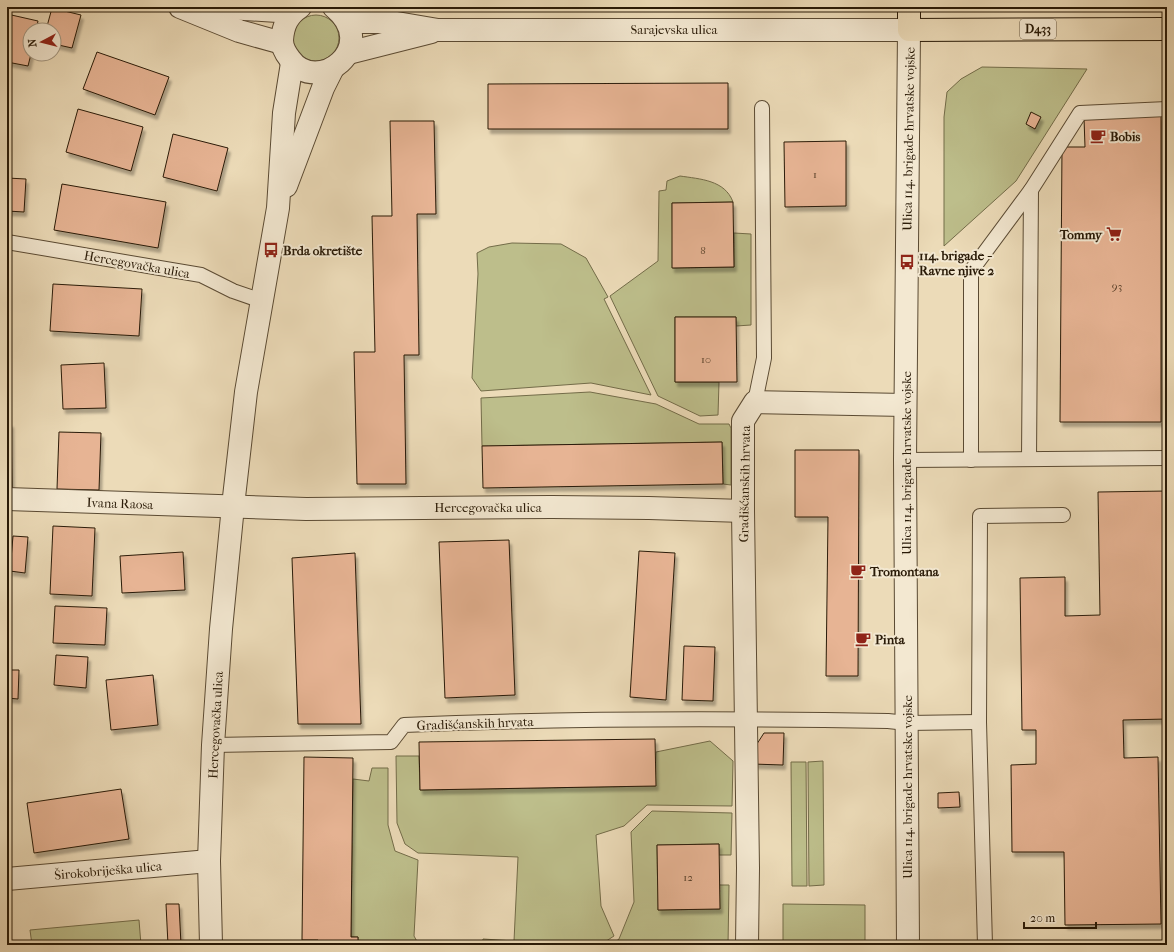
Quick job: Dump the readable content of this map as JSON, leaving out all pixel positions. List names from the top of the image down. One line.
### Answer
{"streets":{"main road":["D433"],"street":["Sarajevska ulica","Ulica 114. brigade hrvatske vojske","Hercegovačka ulica","Gradišćanskih hrvata","Ivana Raosa","Širokobriješka ulica"]},"crossings":[["Sarajevska ulica","D433"],["Sarajevska ulica","Ulica 114. brigade hrvatske vojske"],["Sarajevska ulica","Hercegovačka ulica"],["D433","Ulica 114. brigade hrvatske vojske"],["Ulica 114. brigade hrvatske vojske","Gradišćanskih hrvata"],["Hercegovačka ulica","Gradišćanskih hrvata"],["Hercegovačka ulica","Ivana Raosa"],["Hercegovačka ulica","Širokobriješka ulica"]],"places":{"cafe":["Bobis","Tromontana","Pinta"],"supermarket":["Tommy"],"bus stop":["Brda okretište","114. brigade - Ravne njive 2"]},"house_numbers":["1","8","93","10","12"],"scale_bar":"20 m","north":"left"}
